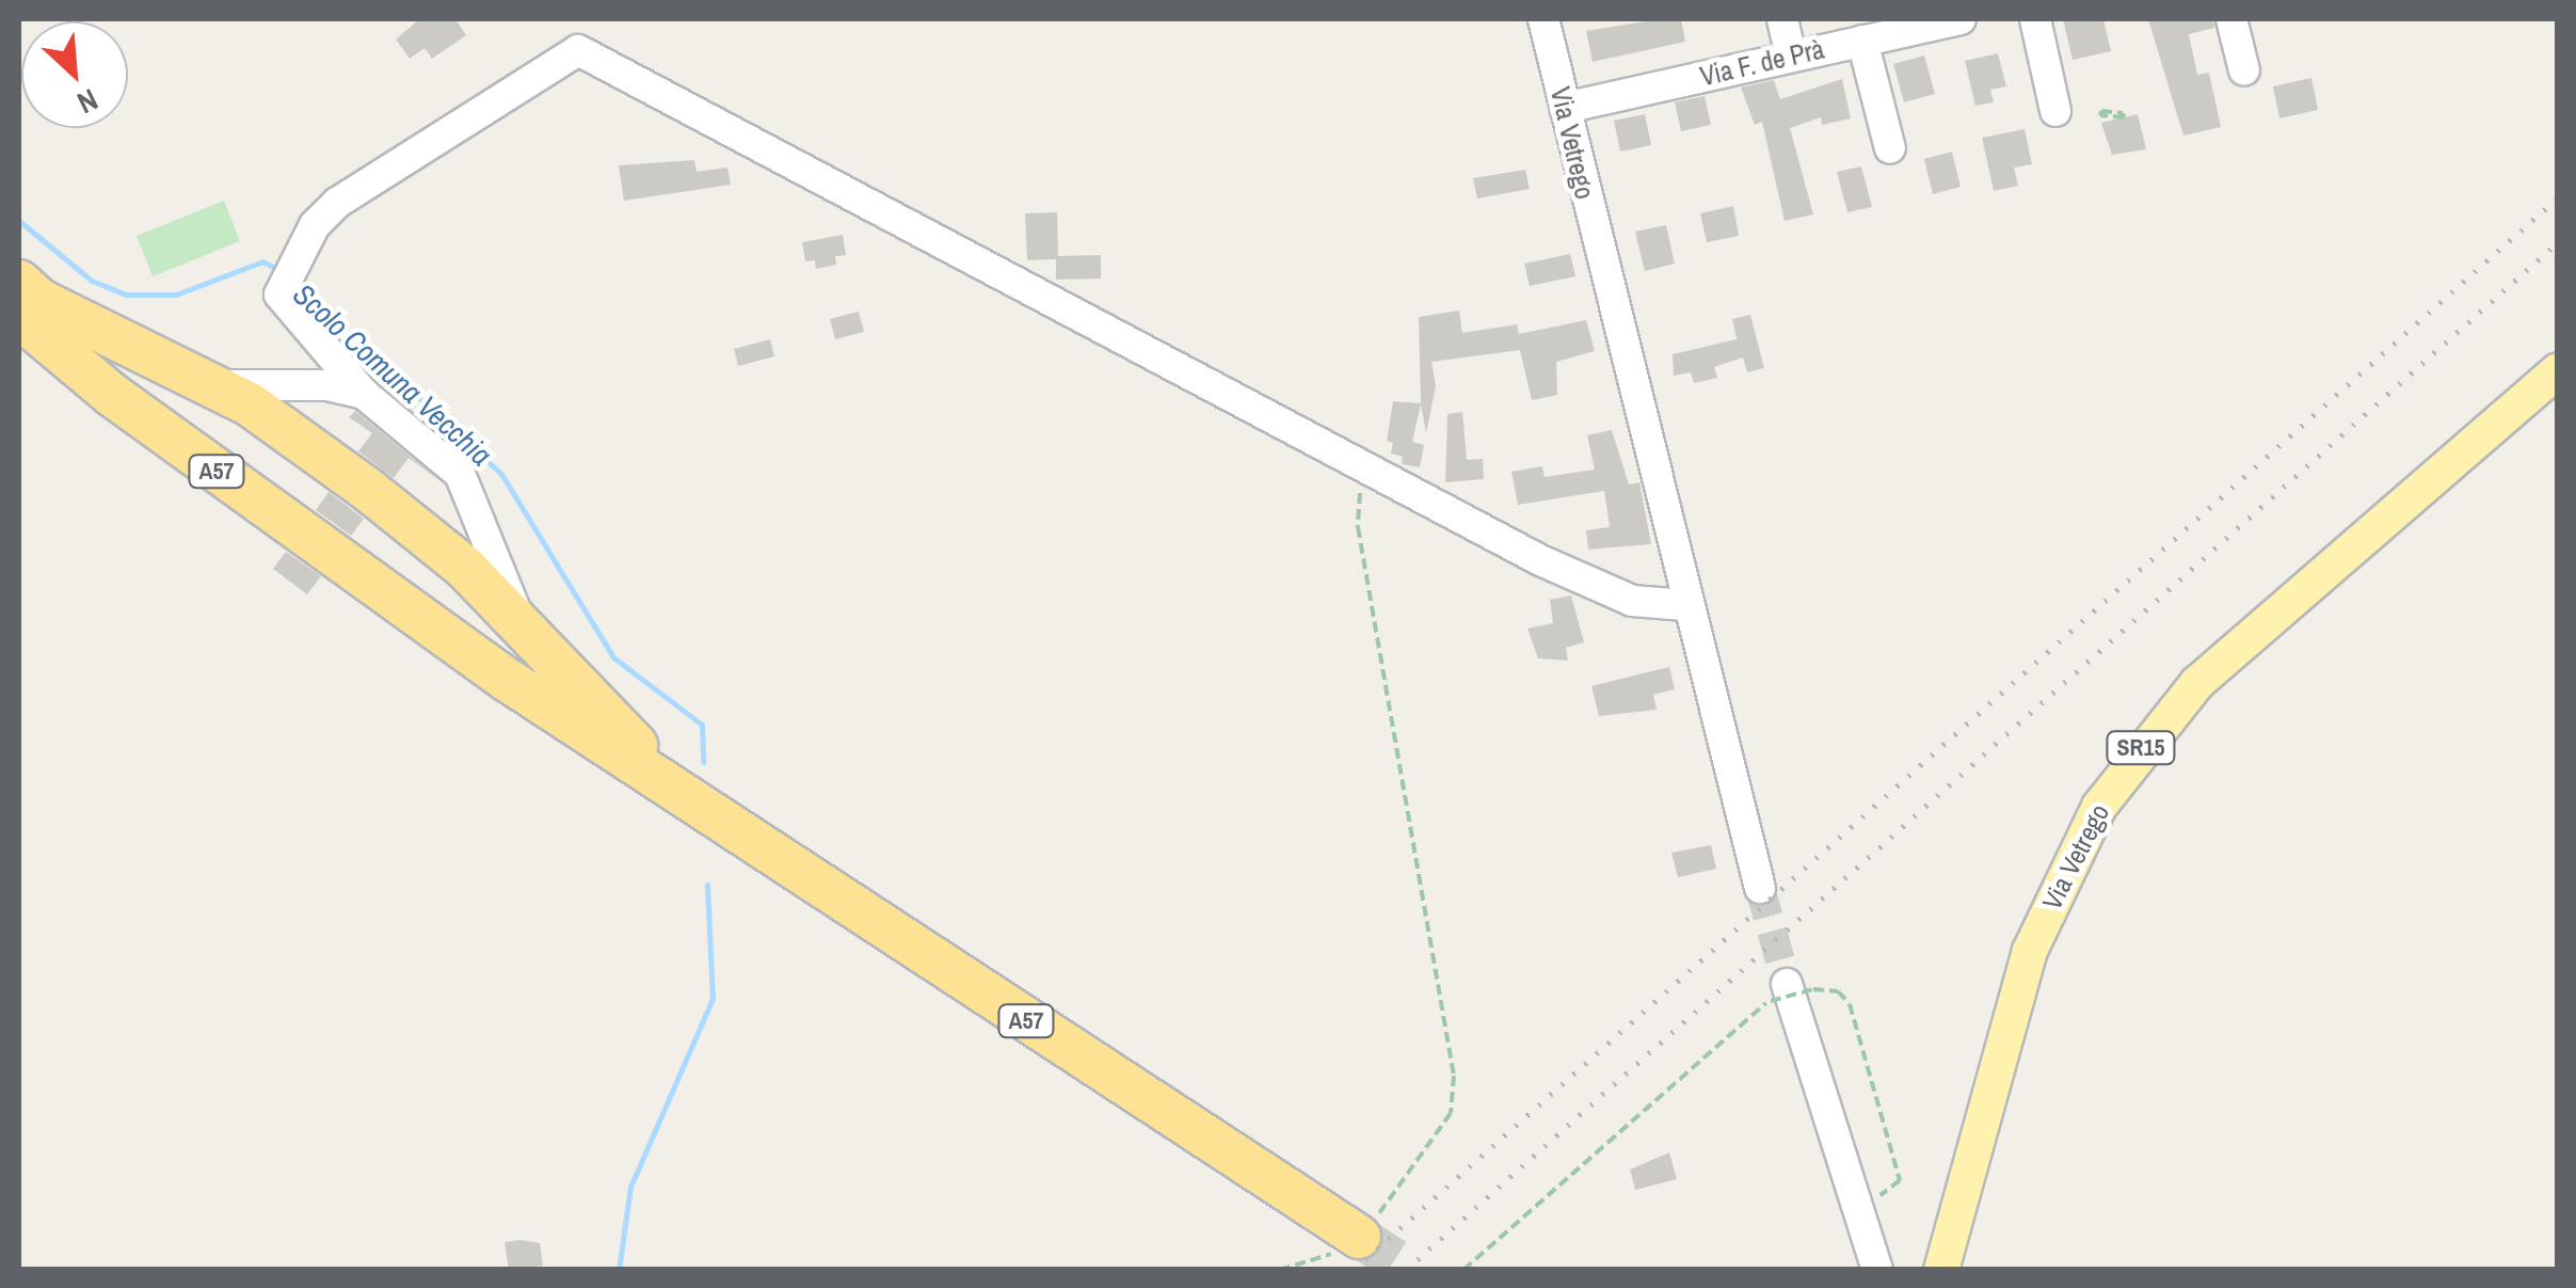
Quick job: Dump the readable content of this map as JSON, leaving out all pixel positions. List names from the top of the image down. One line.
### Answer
{"streets":{"highway":["A57"],"main road":["Via Vetrego","SR15"],"street":["Via F. de Prà"]},"crossings":[["Via F. de Prà","Via Vetrego"]],"water":["Scolo Comuna Vecchia"],"north":"bottom right"}
